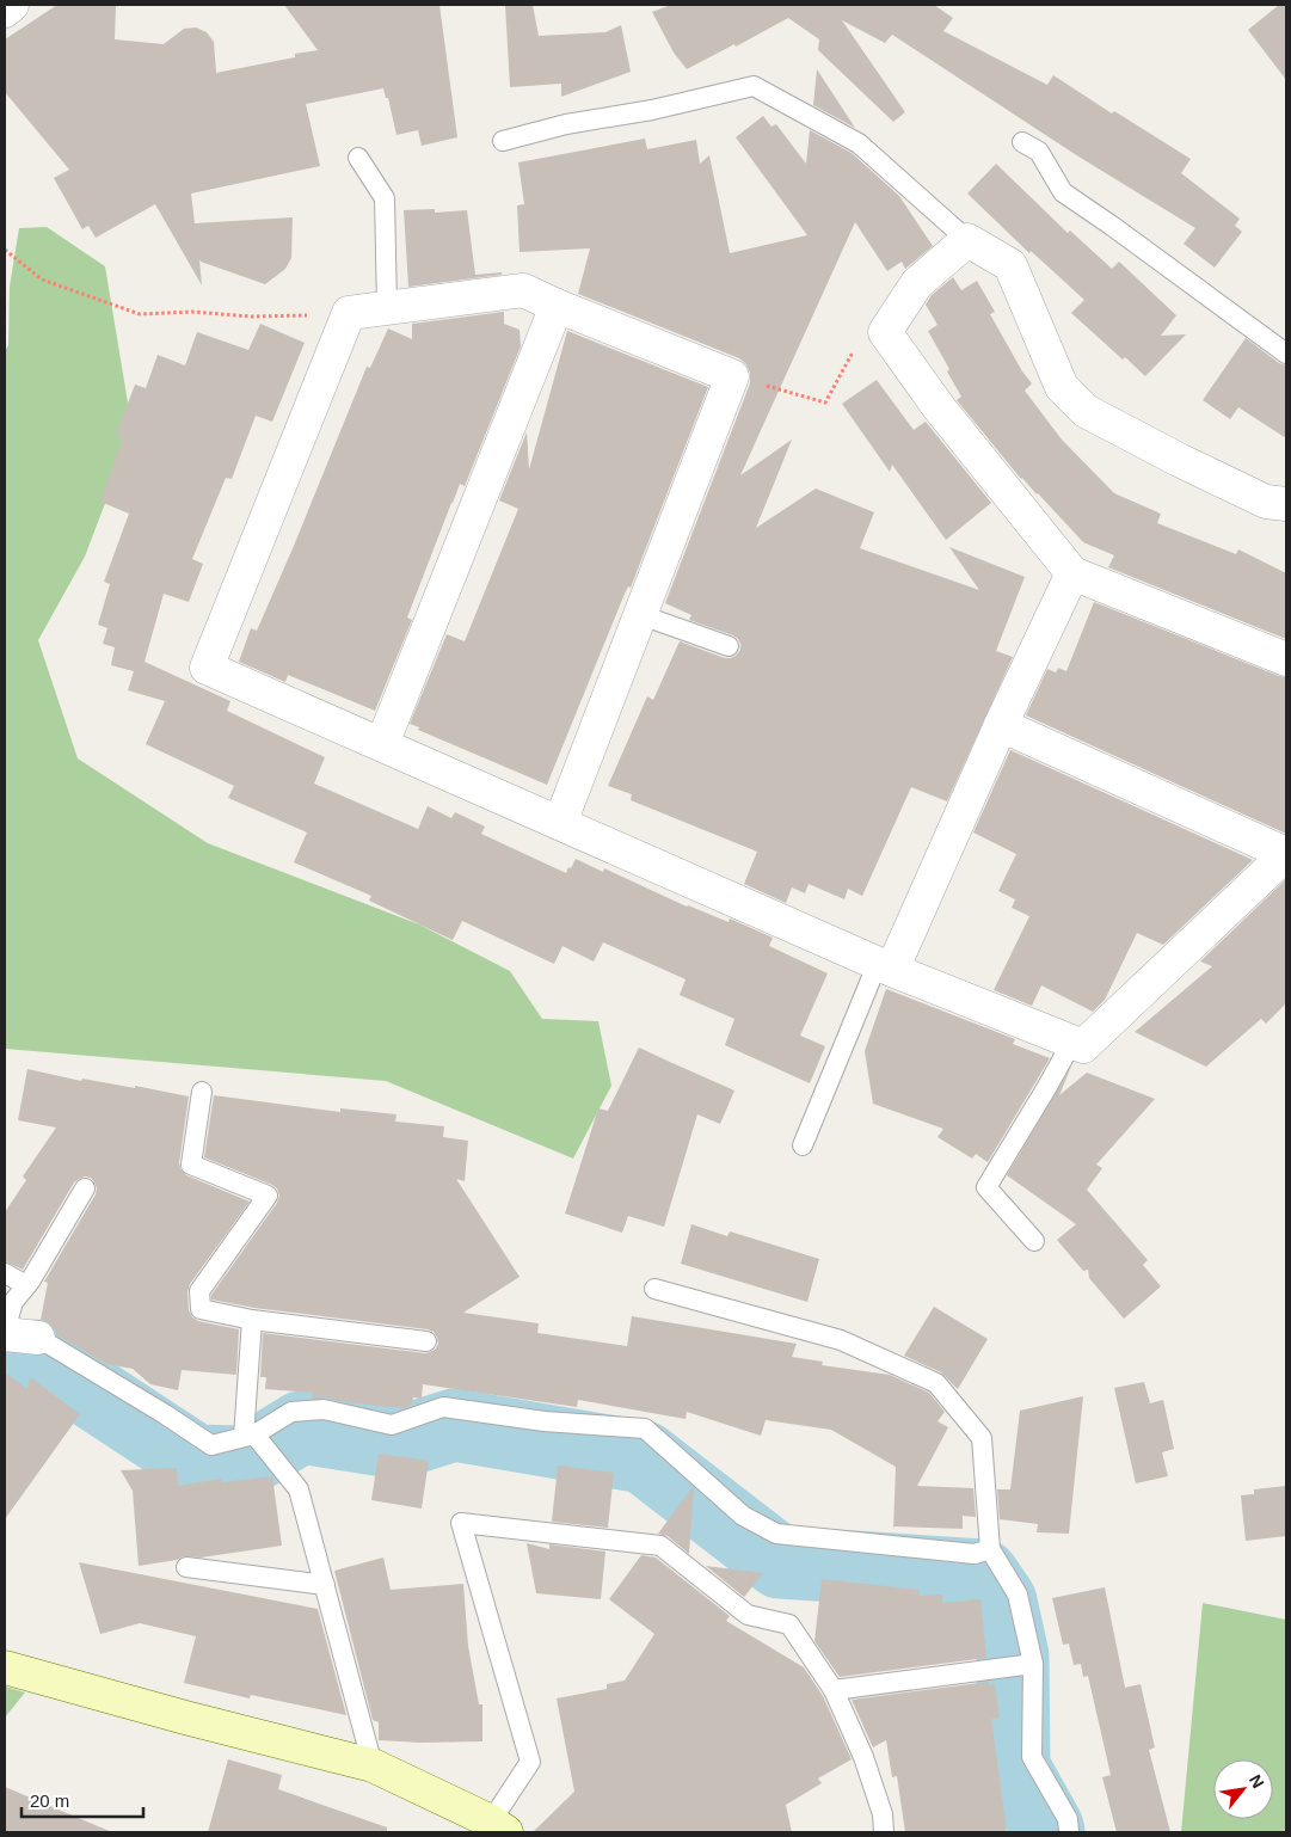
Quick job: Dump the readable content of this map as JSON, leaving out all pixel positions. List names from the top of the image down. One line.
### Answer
{"scale_bar":"20 m","north":"top right"}
